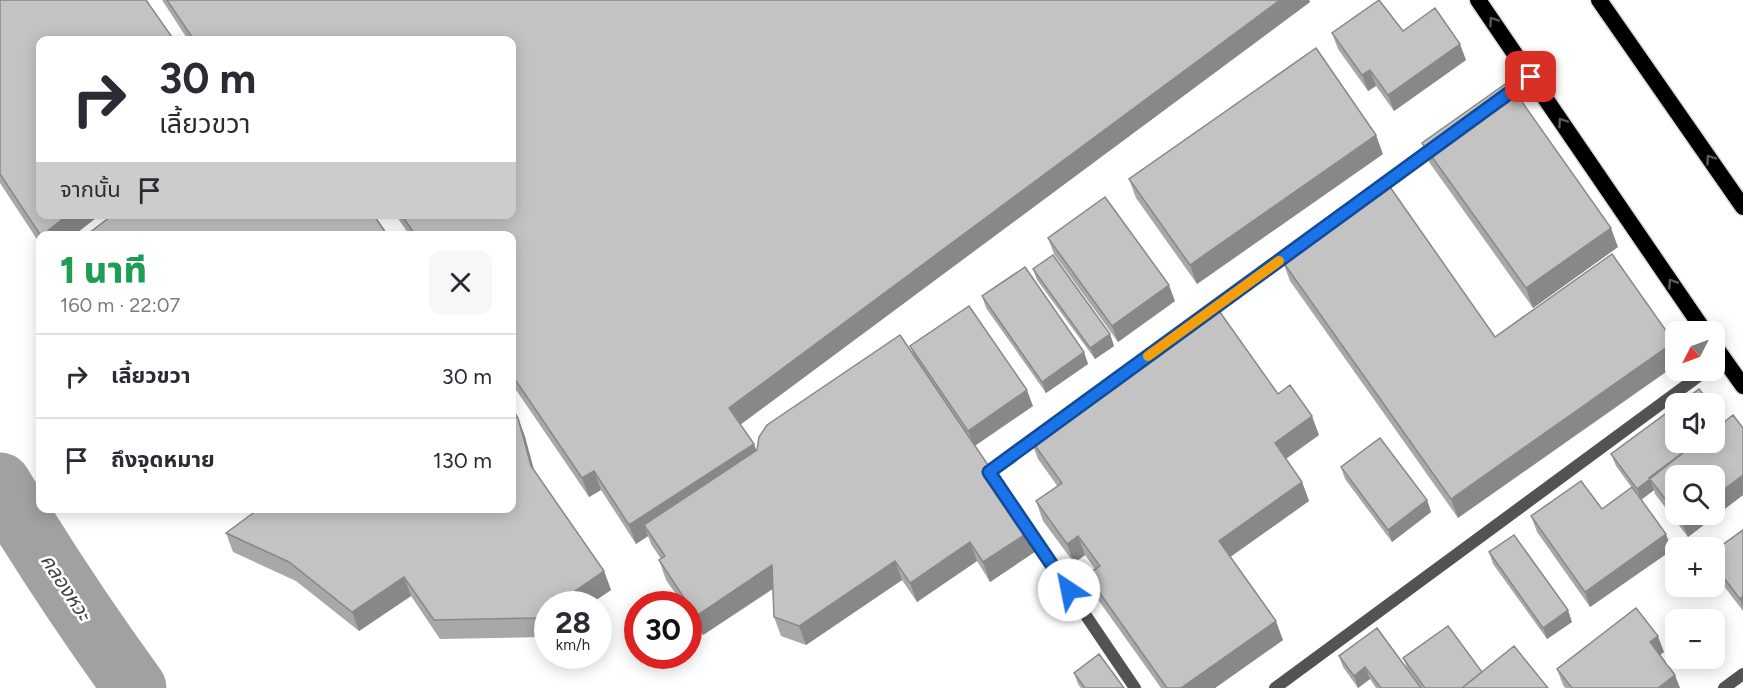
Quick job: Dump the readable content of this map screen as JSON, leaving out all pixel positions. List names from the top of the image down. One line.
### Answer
{"water":["คลองหวะ"],"north":"bottom left","page":{"turn":["30 m","เลี้ยวขวา"],"then":"จากนั้น","heading":["1 นาที","160 m · 22:07"],"map_buttons":["+","−"],"list":[{"name":"เลี้ยวขวา","value":"30 m"},{"name":"ถึงจุดหมาย","value":"130 m"}],"speed":"28 km/h","limit":"30"}}
